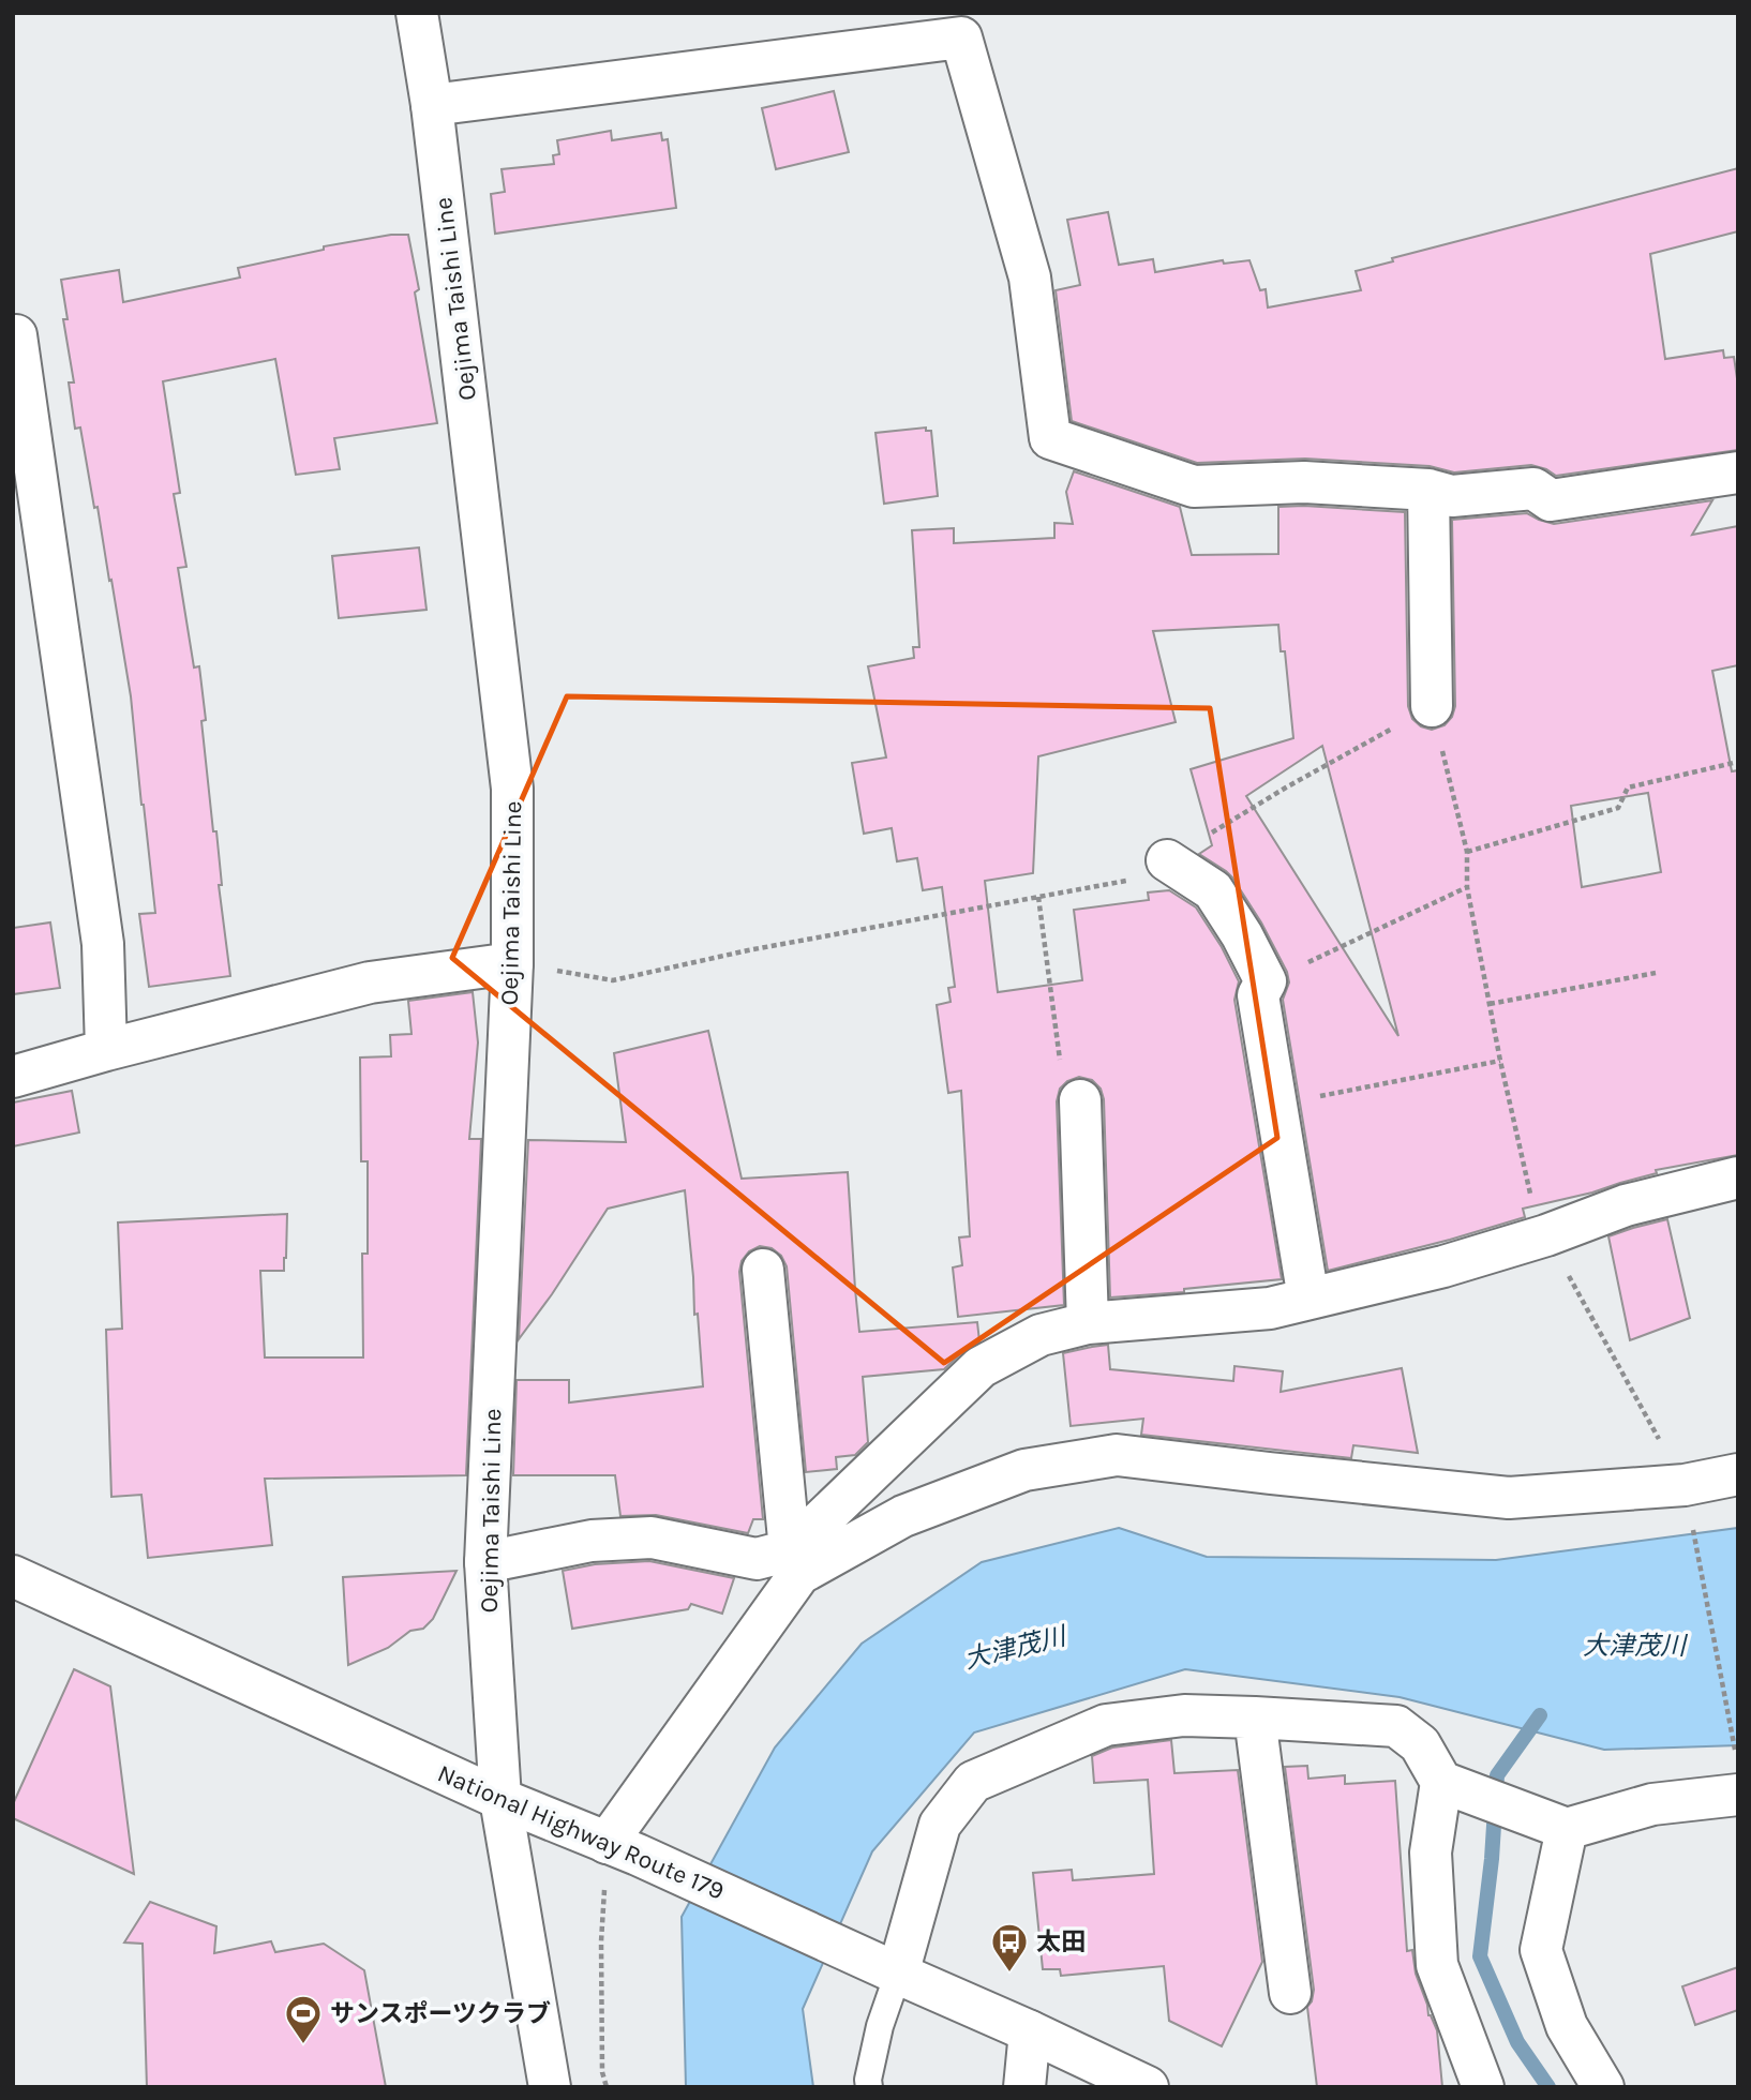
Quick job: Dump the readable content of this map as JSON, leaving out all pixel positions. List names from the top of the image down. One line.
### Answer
{"streets":{"main road":["Oejima Taishi Line","National Highway Route 179"]},"crossings":[["Oejima Taishi Line","National Highway Route 179"]],"water":["大津茂川"],"places":{"bus stop":["太田"],"sports":["サンスポーツクラブ"]}}
